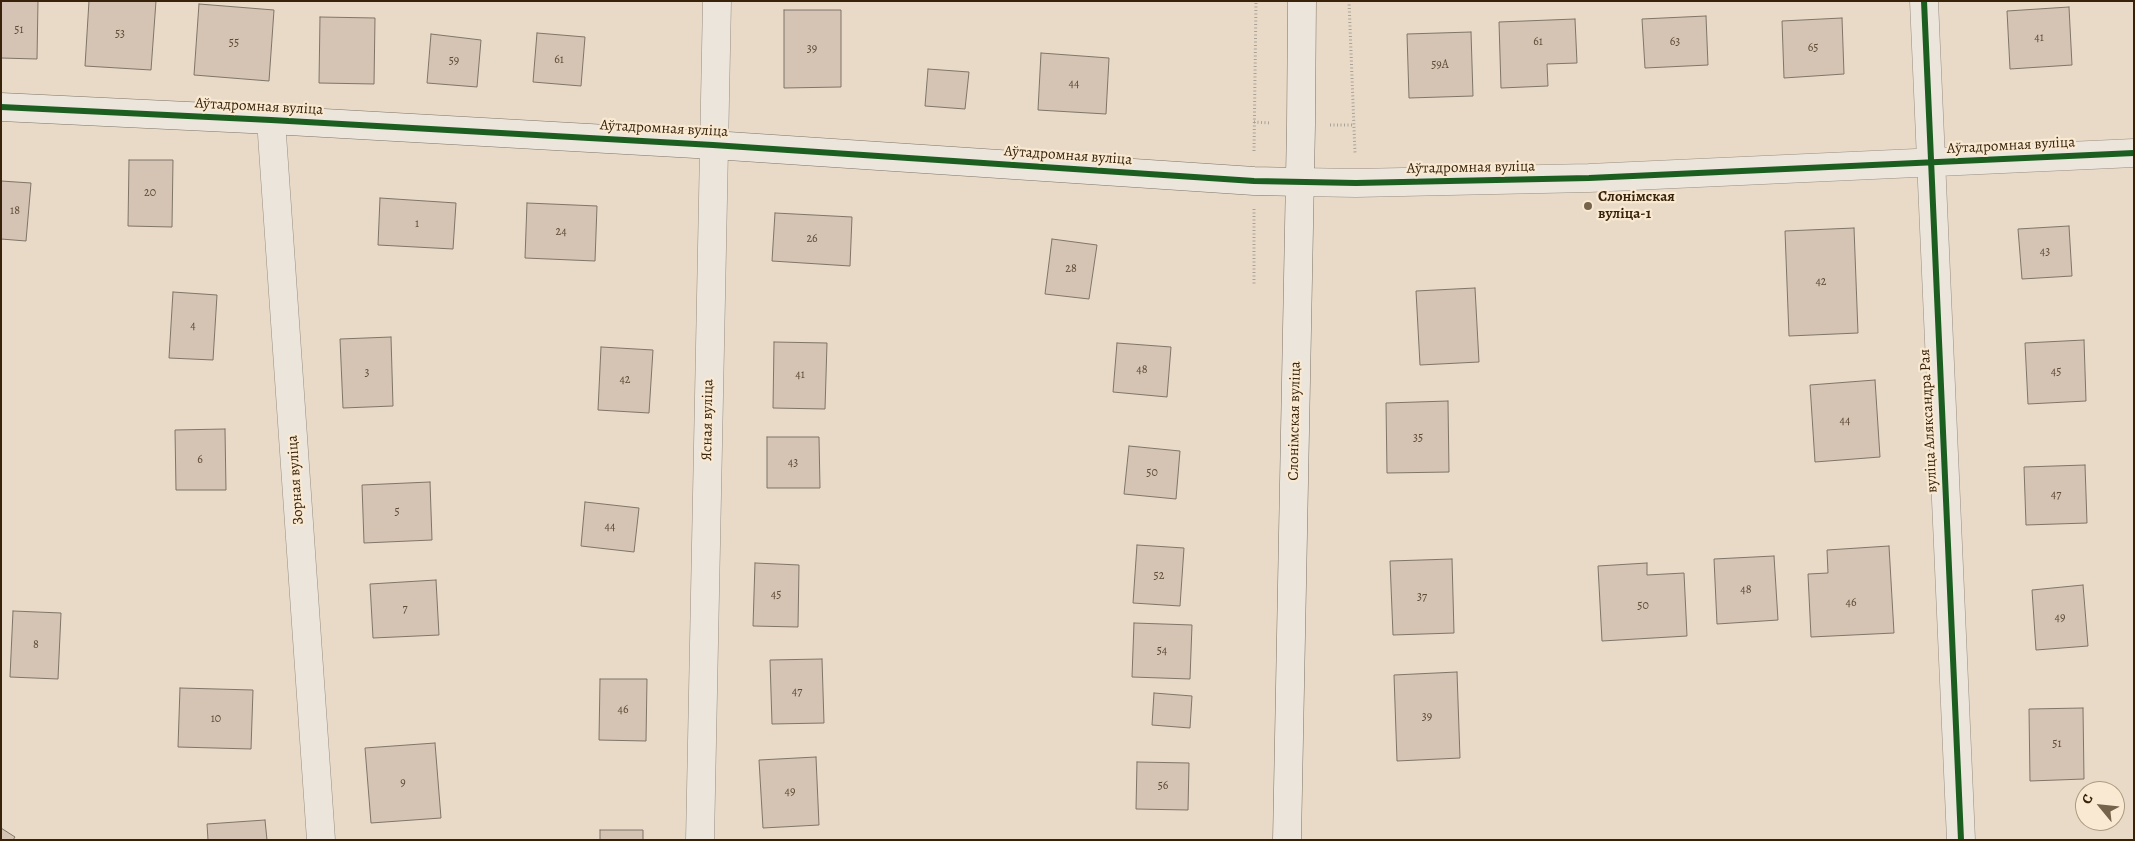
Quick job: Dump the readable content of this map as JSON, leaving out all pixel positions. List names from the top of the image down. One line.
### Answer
{"streets":{"street":["Аўтадромная вуліца","Ясная вуліца","Слонімская вуліца","вуліца Аляксандра Рая","Зорная вуліца"]},"crossings":[["Аўтадромная вуліца","Ясная вуліца"],["Аўтадромная вуліца","Слонімская вуліца"],["Аўтадромная вуліца","вуліца Аляксандра Рая"],["Аўтадромная вуліца","Зорная вуліца"]],"places":["Слонімская вуліца-1"],"house_numbers":["51","53","41","61","63","55","65","39","61","59","59А","44","20","18","1","24","26","43","28","42","4","48","45","3","41","42","44","35","6","43","50","47","5","44","52","48","45","37","46","50","7","49","8","54","47","46","39","10","51","9","56","49"],"north":"top left"}
